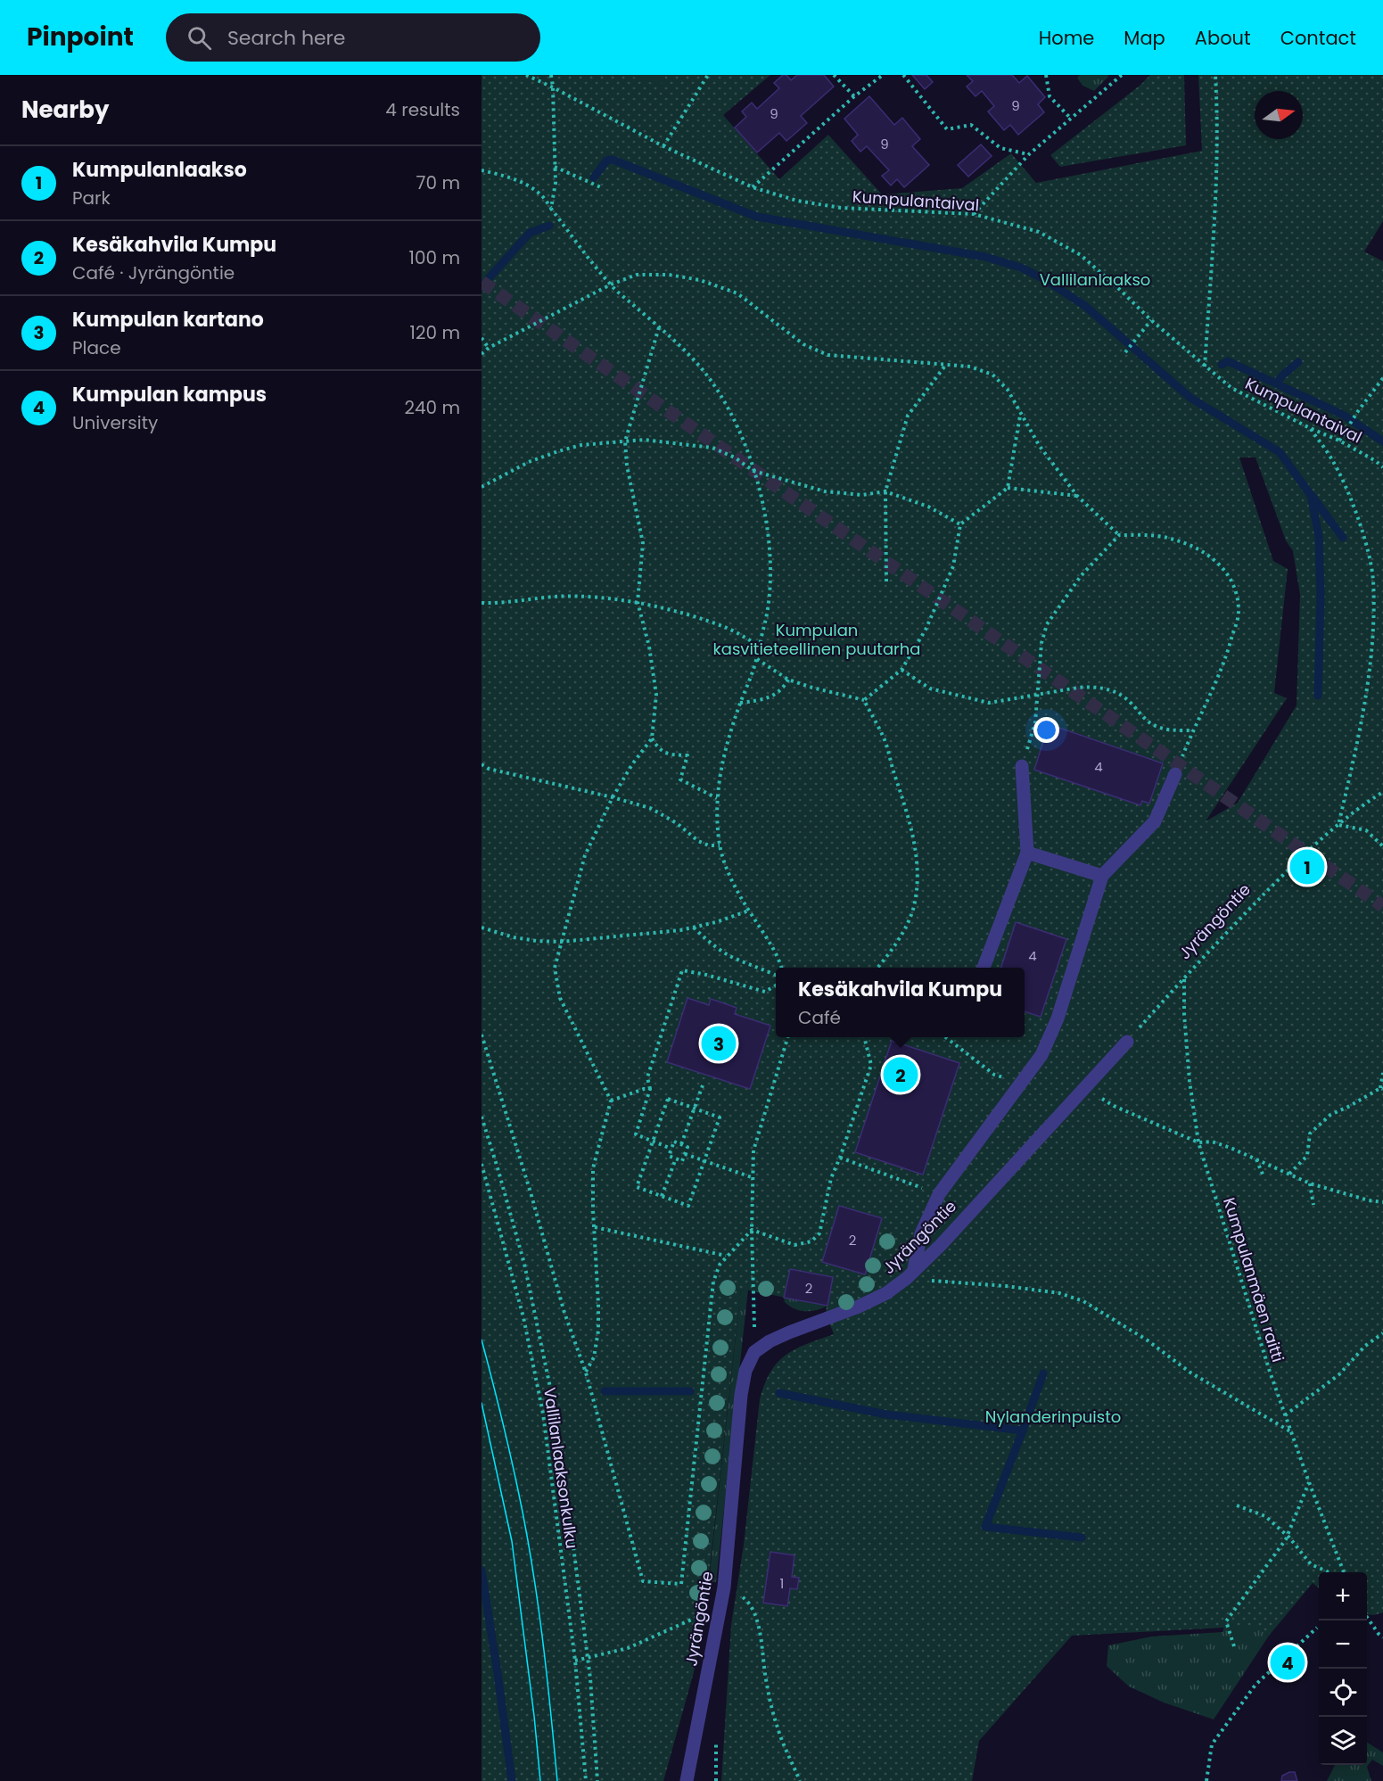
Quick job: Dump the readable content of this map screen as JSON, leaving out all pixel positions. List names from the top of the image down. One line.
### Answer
{"streets":{"street":["Jyrängöntie"],"path":["Kumpulantaival","Kumpulanmäen raitti","Vallilanlaaksonkulku"]},"crossings":[["Jyrängöntie","Kumpulanmäen raitti"]],"parks":["Vallilanlaakso","Kumpulan kasvitieteellinen puutarha","Nylanderinpuisto"],"house_numbers":["9","9","9","4","4","2","2","1"],"north":"right","page":{"header":"Pinpoint","search":"Search here","nav":["Home","Map","About","Contact"],"heading":["Nearby","4 results"],"list":[{"mark":"1","name":"Kumpulanlaakso","note":"Park","value":"70 m"},{"mark":"2","name":"Kesäkahvila Kumpu","note":"Café · Jyrängöntie","value":"100 m"},{"mark":"3","name":"Kumpulan kartano","note":"Place","value":"120 m"},{"mark":"4","name":"Kumpulan kampus","note":"University","value":"240 m"}],"pins":["1","3","2","4"],"popup":["Kesäkahvila Kumpu","Café"],"map_buttons":["+","−"]}}
